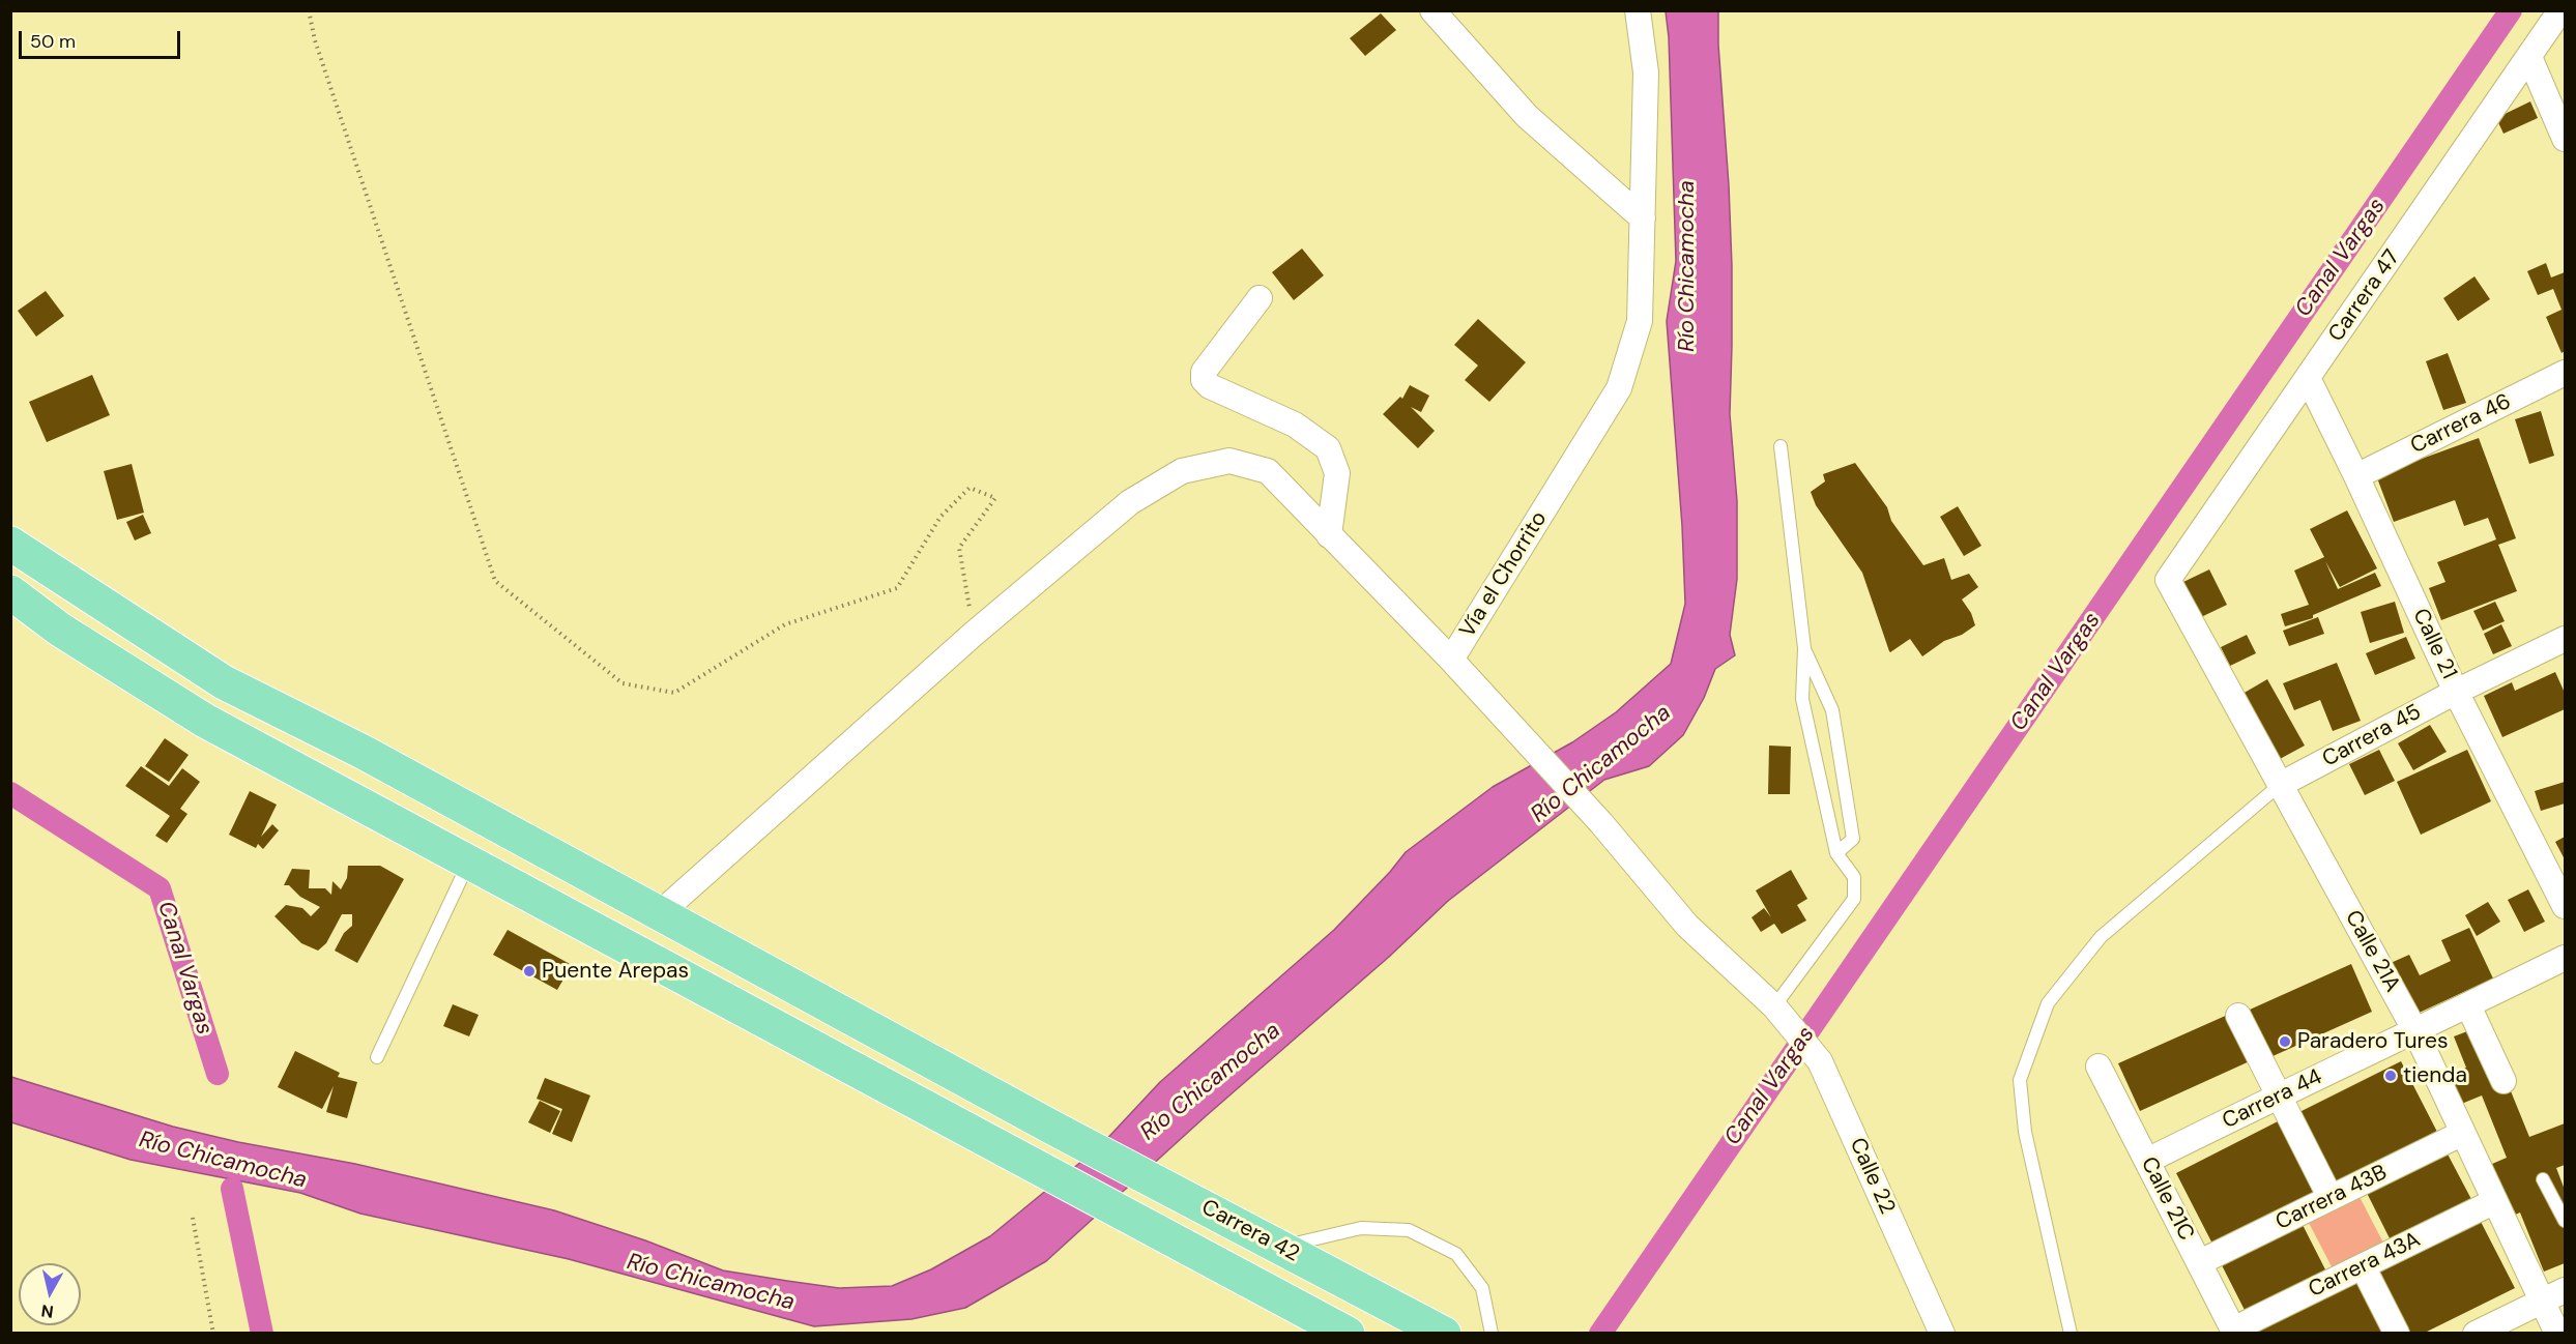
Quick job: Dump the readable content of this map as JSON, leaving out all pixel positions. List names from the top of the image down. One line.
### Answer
{"streets":{"highway":["Carrera 42"],"street":["Carrera 47","Carrera 46","Vía el Chorrito","Calle 21","Carrera 45","Calle 21A","Carrera 44","Calle 22","Carrera 43B","Calle 21C","Carrera 43A"]},"crossings":[["Carrera 47","Calle 21"],["Carrera 47","Calle 21A"],["Carrera 46","Calle 21"],["Vía el Chorrito","Calle 22"],["Calle 21","Carrera 45"],["Carrera 45","Calle 21A"],["Calle 21A","Carrera 44"],["Calle 21A","Carrera 43B"],["Calle 21A","Carrera 43A"],["Carrera 44","Calle 21C"],["Carrera 43B","Calle 21C"],["Calle 21C","Carrera 43A"]],"water":["Canal Vargas","Río Chicamocha"],"places":["Puente Arepas","Paradero Tures","tienda"],"scale_bar":"50 m","north":"bottom"}
